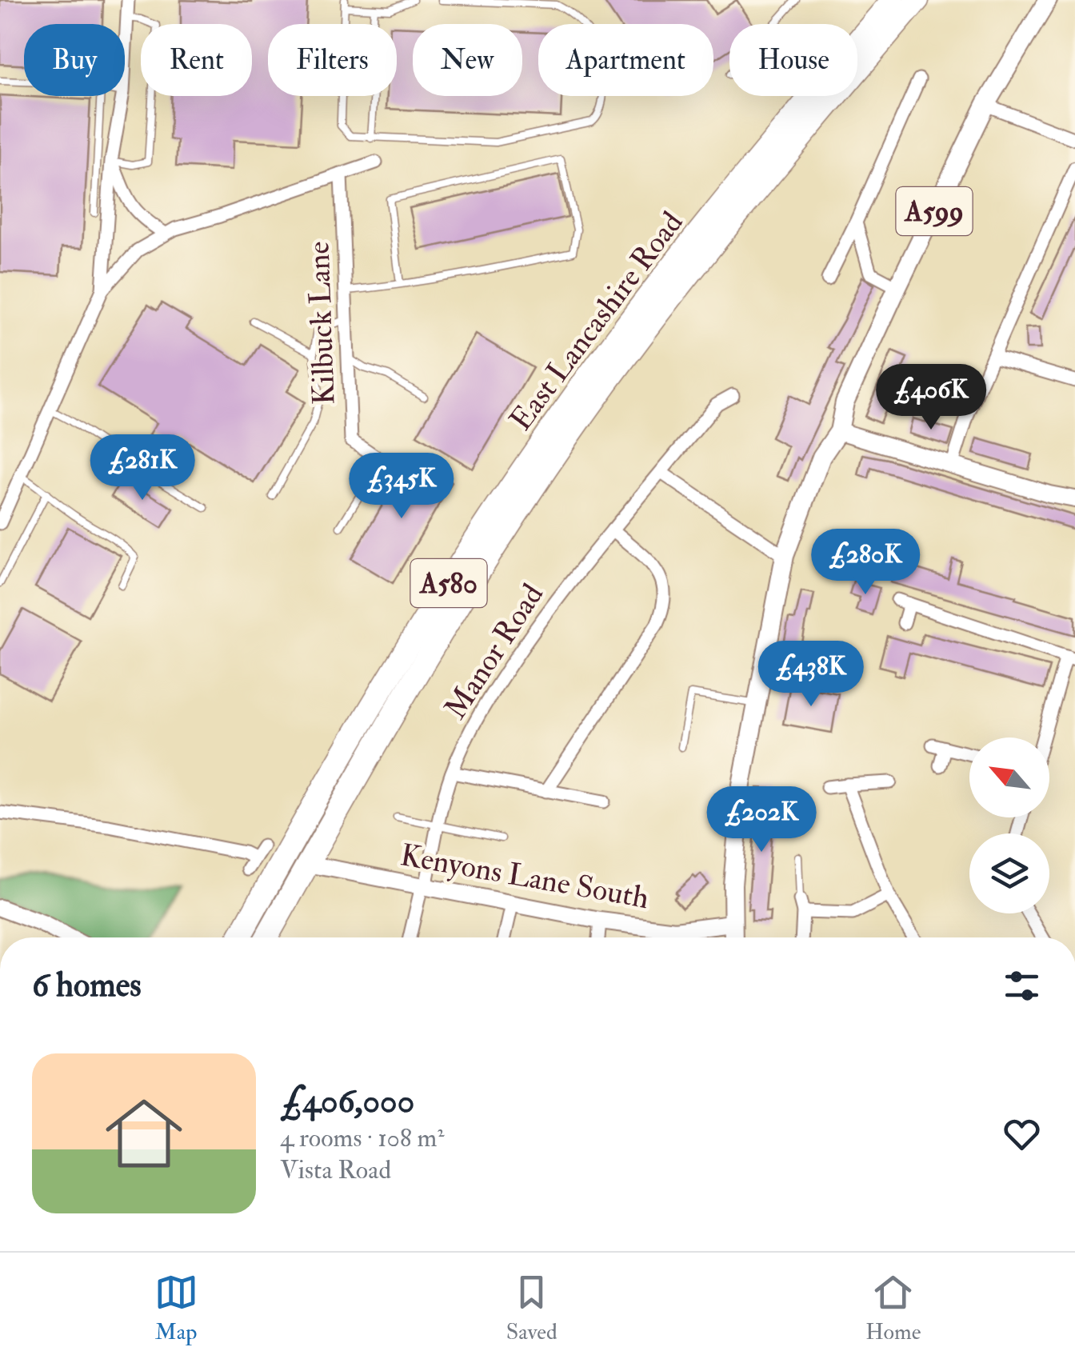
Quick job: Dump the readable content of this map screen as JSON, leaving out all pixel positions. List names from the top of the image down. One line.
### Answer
{"streets":{"highway":["East Lancashire Road","A580"],"main road":["A599"],"street":["Kilbuck Lane","Manor Road","Kenyons Lane South"]},"crossings":[["A599","Kenyons Lane South"],["East Lancashire Road","Kenyons Lane South"],["Manor Road","Kenyons Lane South"]],"north":"top left","page":{"chip":["Buy","Rent","Filters","New","Apartment","House"],"price":["£406K","£281K","£345K","£280K","£438K","£202K"],"heading":"6 homes","list":[{"name":"£406,000","note":"4 rooms · 108 m² · Vista Road"}],"tabs":["Map","Saved","Home"]}}
